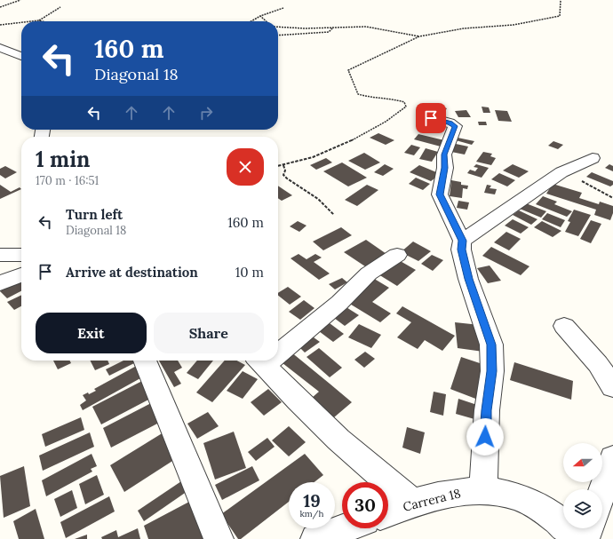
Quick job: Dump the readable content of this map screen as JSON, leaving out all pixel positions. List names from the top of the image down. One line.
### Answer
{"streets":{"street":["Carrera 18"]},"north":"left","page":{"turn":["160 m","Diagonal 18"],"heading":["1 min","170 m · 16:51"],"list":[{"name":"Turn left","note":"Diagonal 18","value":"160 m"},{"name":"Arrive at destination","value":"10 m"}],"buttons":["Exit","Share"],"speed":"19 km/h","limit":"30"}}
